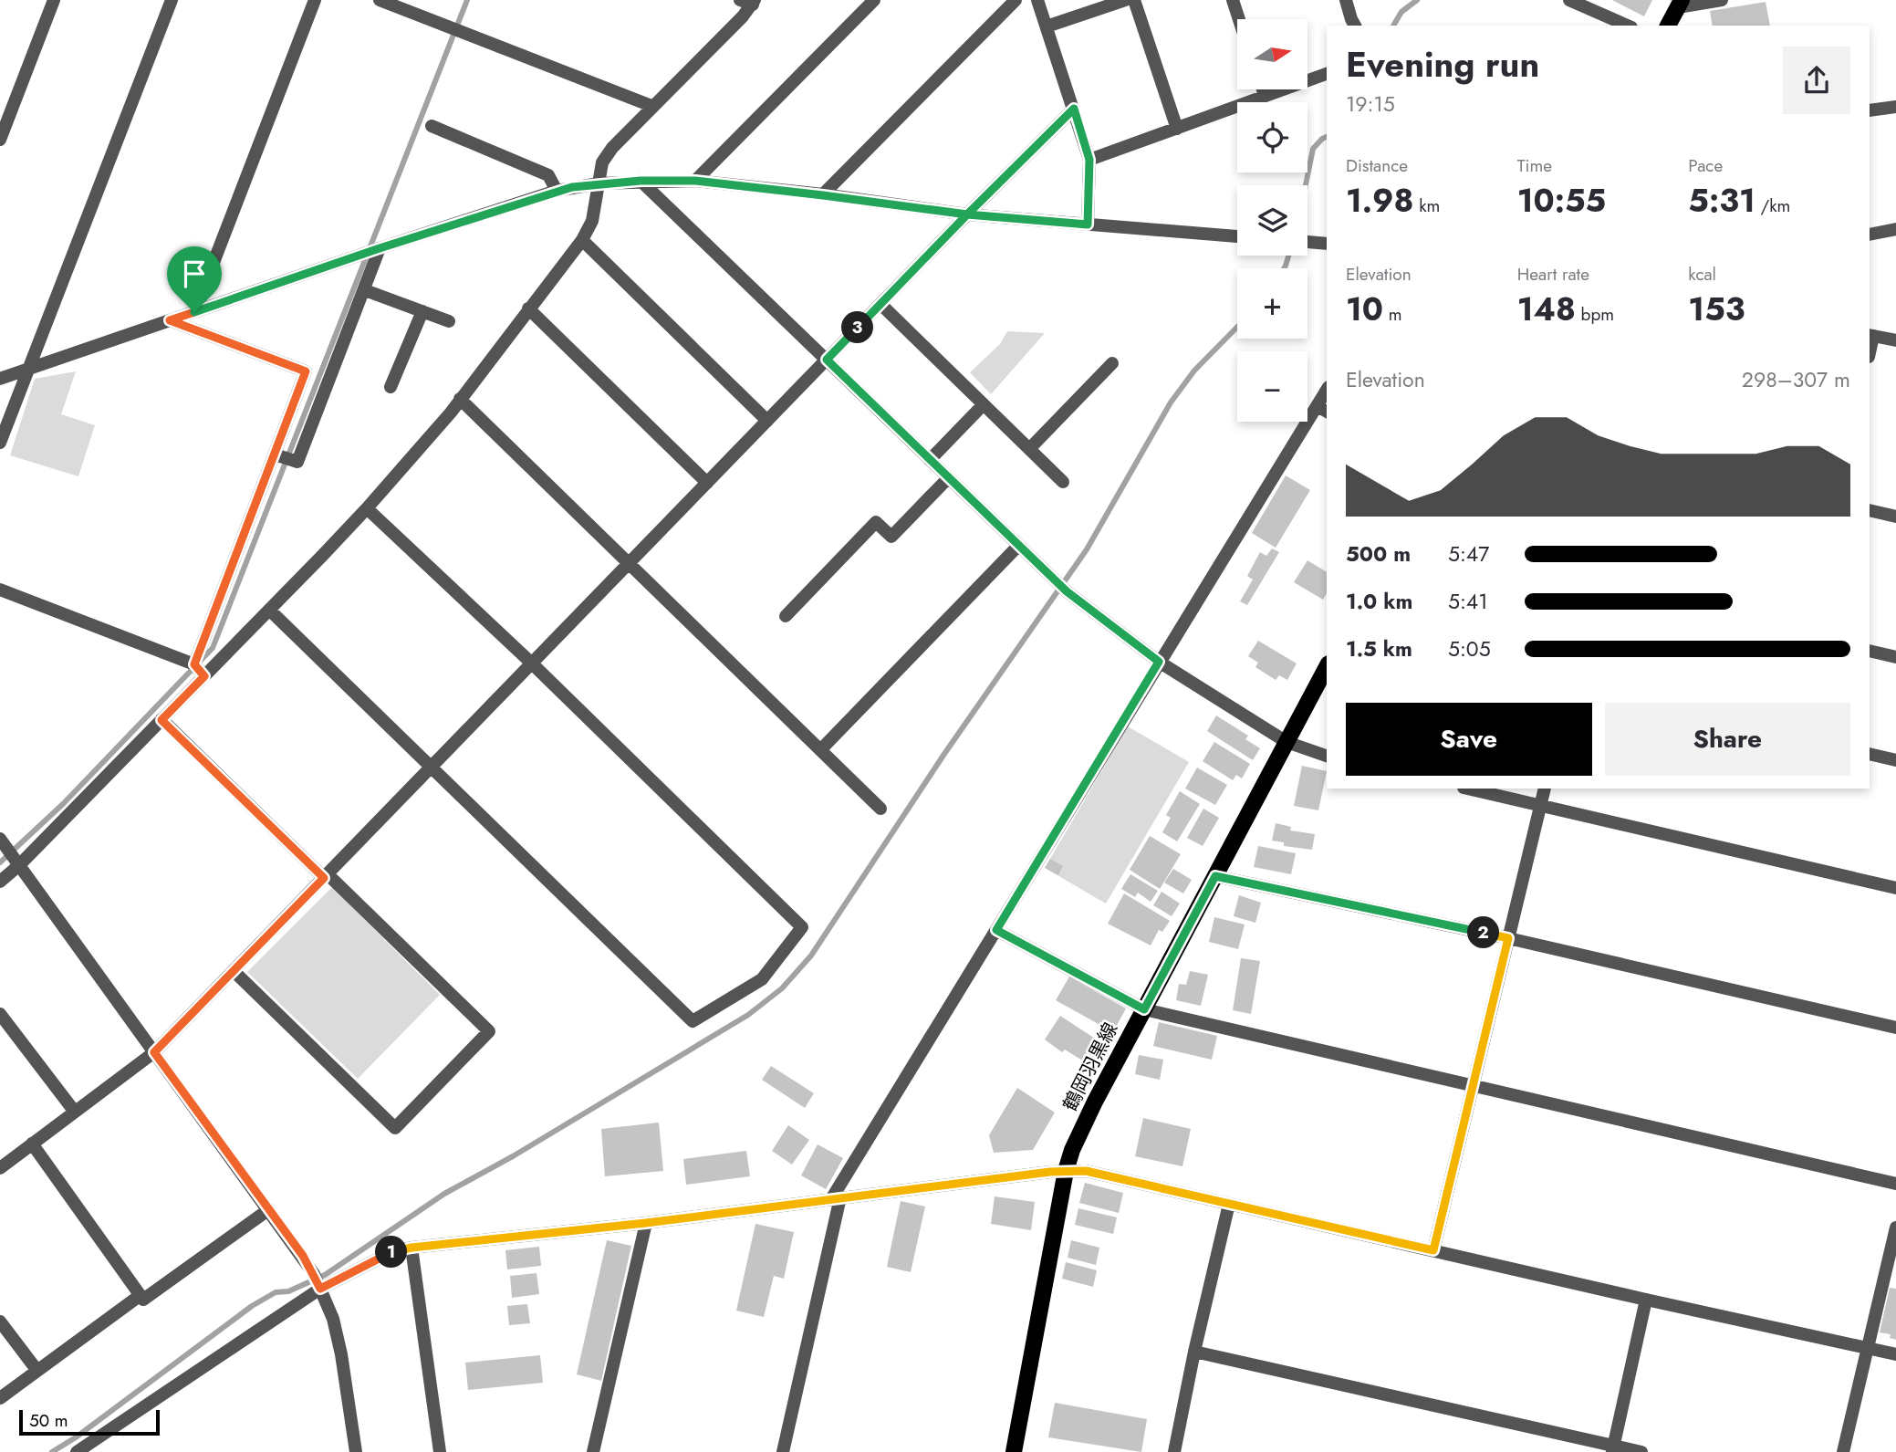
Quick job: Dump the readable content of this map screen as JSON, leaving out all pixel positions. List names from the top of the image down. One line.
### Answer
{"streets":{"main road":["鶴岡羽黒線"]},"scale_bar":"50 m","north":"right","page":{"map_buttons":["+","−"],"heading":["Evening run","19:15"],"stats":[["Distance","1.98 km"],["Time","10:55"],["Pace","5:31 /km"],["Elevation","10 m"],["Heart rate","148 bpm"],["kcal","153"]],"pins":["3","2","1"],"chart":["Elevation","298–307 m"],"list":[{"name":"500 m","note":"5:47"},{"name":"1.0 km","note":"5:41"},{"name":"1.5 km","note":"5:05"}],"buttons":["Save","Share"],"scale":"50 m"}}
